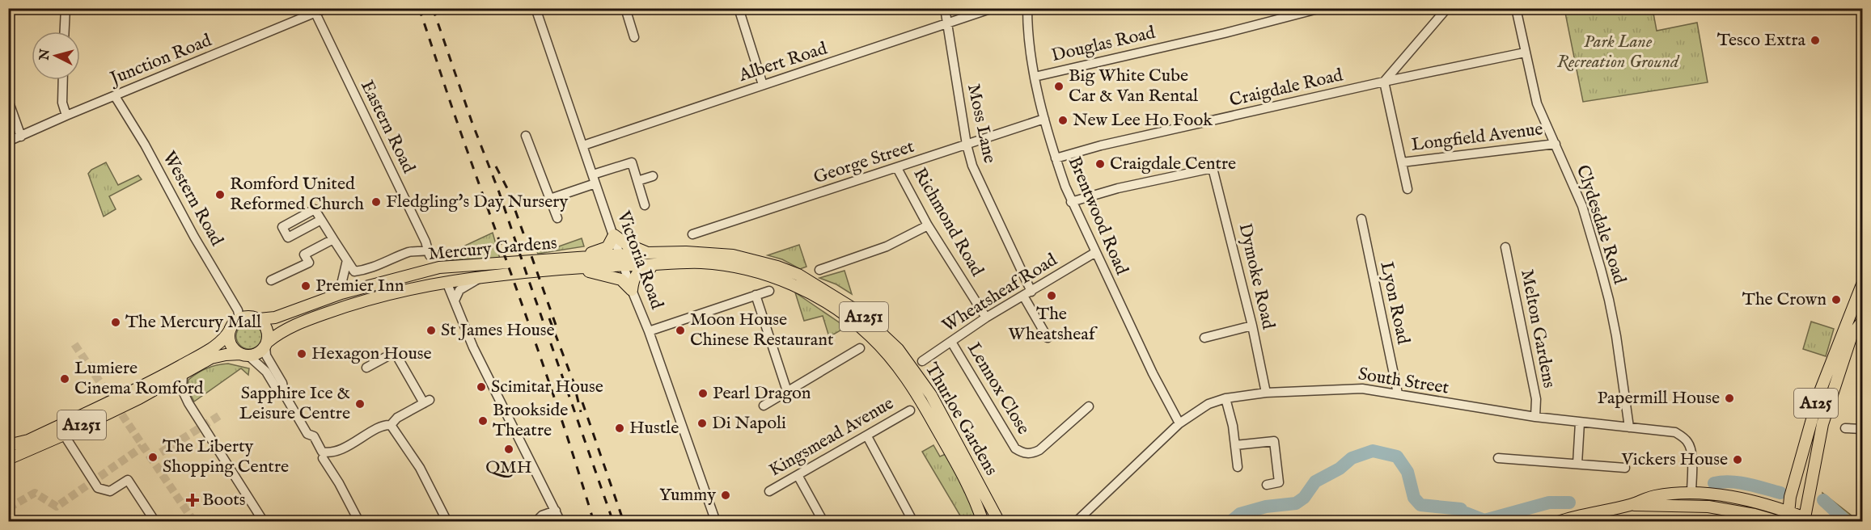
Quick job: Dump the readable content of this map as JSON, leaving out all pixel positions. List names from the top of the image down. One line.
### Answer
{"streets":{"main road":["Mercury Gardens","A1251","A125","Thurloe Gardens"],"street":["Douglas Road","Junction Road","Albert Road","Craigdale Road","Moss Lane","Eastern Road","Longfield Avenue","George Street","Western Road","Brentwood Road","Richmond Road","Clydesdale Road","Victoria Road","Dymoke Road","Wheatsheaf Road","Lyon Road","Melton Gardens","South Street","Lennox Close","Kingsmead Avenue"]},"crossings":[["Douglas Road","Brentwood Road"],["Junction Road","Eastern Road"],["Junction Road","Western Road"],["Albert Road","Moss Lane"],["Albert Road","Victoria Road"],["Craigdale Road","Brentwood Road"],["Craigdale Road","Clydesdale Road"],["Moss Lane","George Street"],["Moss Lane","Wheatsheaf Road"],["Longfield Avenue","Clydesdale Road"],["George Street","Brentwood Road"],["George Street","Richmond Road"],["Western Road","Mercury Gardens"],["Western Road","A1251"],["Brentwood Road","Dymoke Road"],["Brentwood Road","Wheatsheaf Road"],["Brentwood Road","South Street"],["Richmond Road","Wheatsheaf Road"],["Clydesdale Road","South Street"],["Mercury Gardens","Victoria Road"],["Mercury Gardens","A1251"],["Mercury Gardens","Thurloe Gardens"],["Victoria Road","A1251"],["Victoria Road","Thurloe Gardens"],["Dymoke Road","South Street"],["Wheatsheaf Road","Lennox Close"],["Lyon Road","South Street"],["A1251","Thurloe Gardens"],["Melton Gardens","South Street"],["South Street","A125"]],"parks":["Park Lane Recreation Ground"],"places":{"other":["Tesco Extra","Big White Cube Car & Van Rental","New Lee Ho Fook","Craigdale Centre","Romford United Reformed Church","Fledgling's Day Nursery","Premier Inn","The Wheatsheaf","The Crown","The Mercury Mall","St James House","Moon House Chinese Restaurant","Hexagon House","Lumiere Cinema Romford","Scimitar House","Pearl Dragon","Papermill House","Sapphire Ice & Leisure Centre","Brookside Theatre","Di Napoli","Hustle","QMH","The Liberty Shopping Centre","Vickers House","Yummy"],"health":["Boots"]},"north":"left"}
